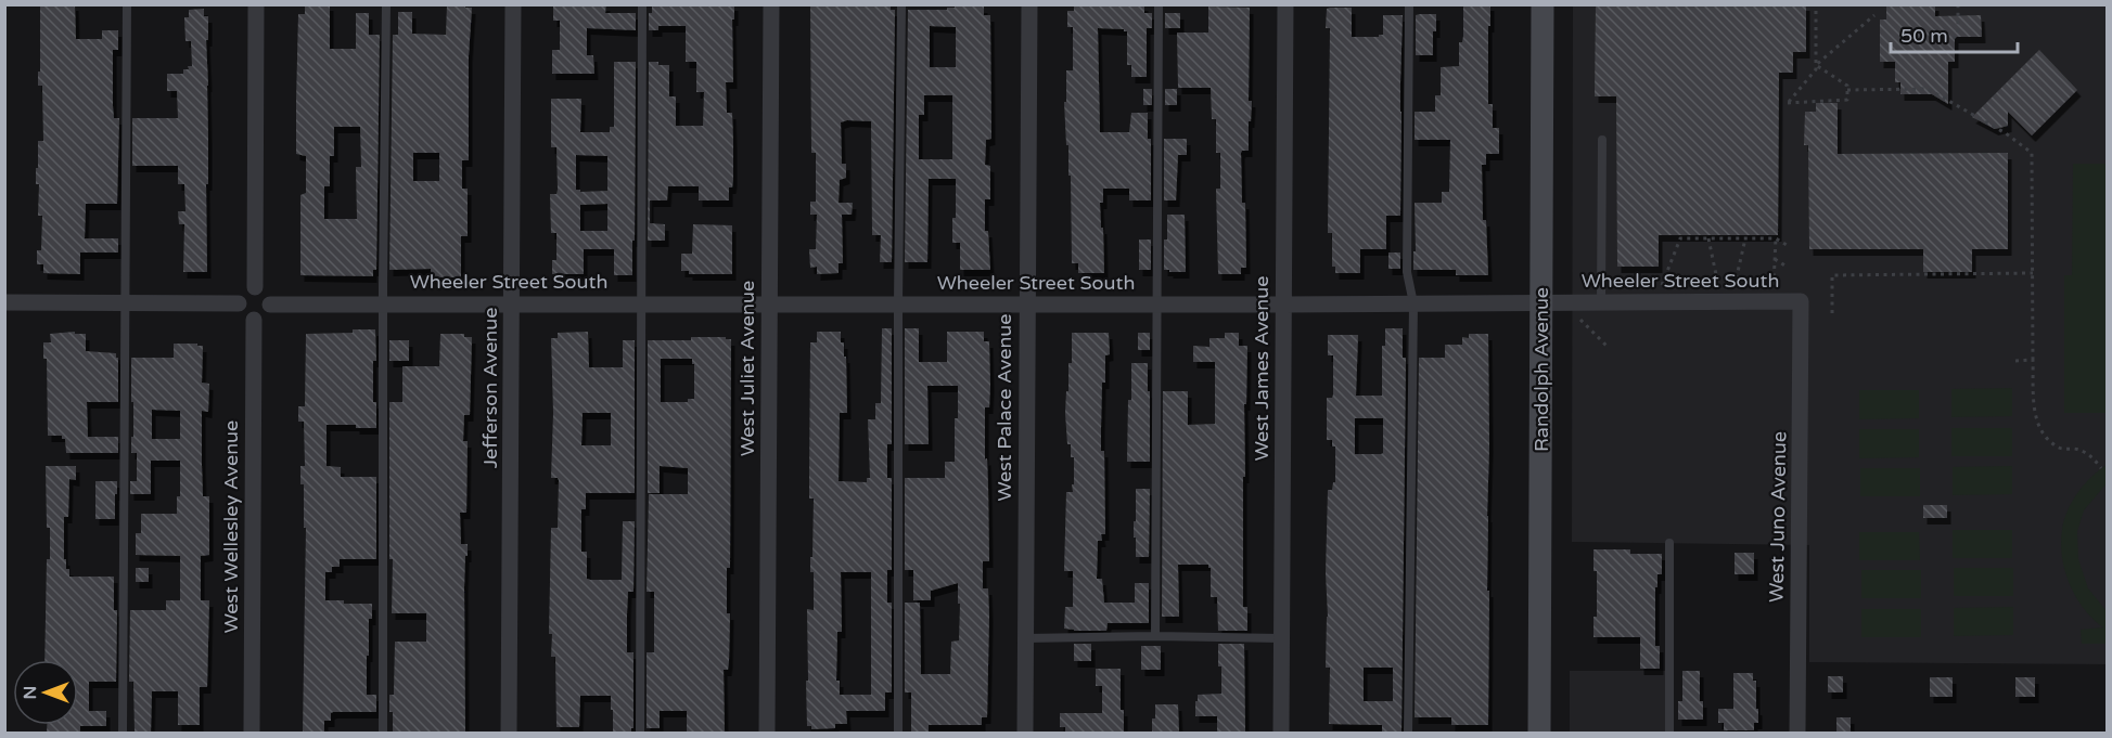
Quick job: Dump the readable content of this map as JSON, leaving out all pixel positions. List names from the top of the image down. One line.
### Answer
{"streets":{"main road":["Randolph Avenue"],"street":["Wheeler Street South","West Juliet Avenue","West James Avenue","Jefferson Avenue","West Palace Avenue","West Juno Avenue","West Wellesley Avenue"]},"crossings":[["Wheeler Street South","West Juliet Avenue"],["Wheeler Street South","West James Avenue"],["Wheeler Street South","Randolph Avenue"],["Wheeler Street South","Jefferson Avenue"],["Wheeler Street South","West Palace Avenue"],["Wheeler Street South","West Juno Avenue"],["Wheeler Street South","West Wellesley Avenue"]],"scale_bar":"50 m","north":"left"}
